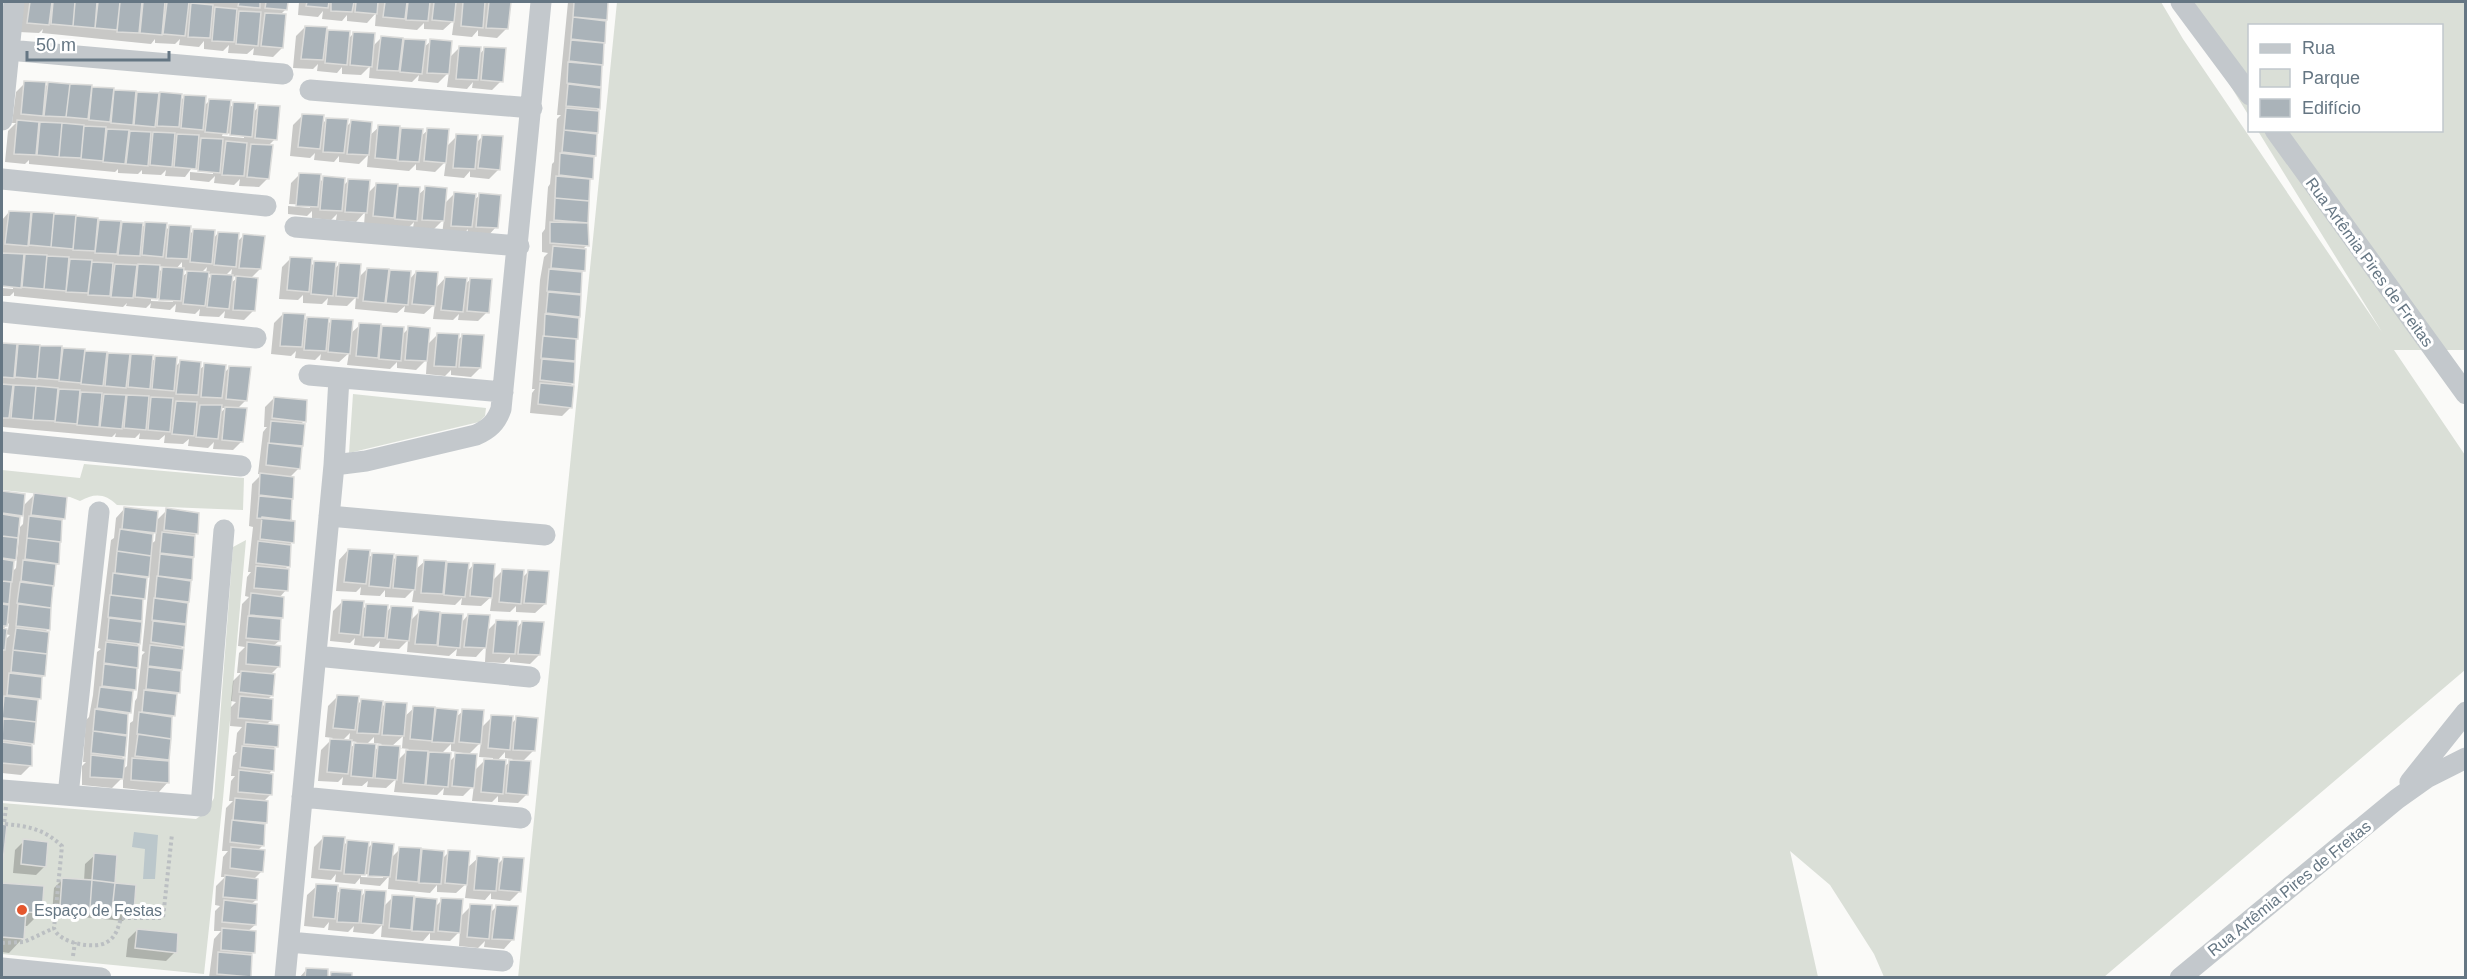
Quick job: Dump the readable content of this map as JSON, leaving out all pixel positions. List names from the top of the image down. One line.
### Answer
{"streets":{"street":["Rua Artêmia Pires de Freitas"]},"places":["Espaço de Festas"],"legend":["Rua","Parque","Edifício"],"scale_bar":"50 m"}
